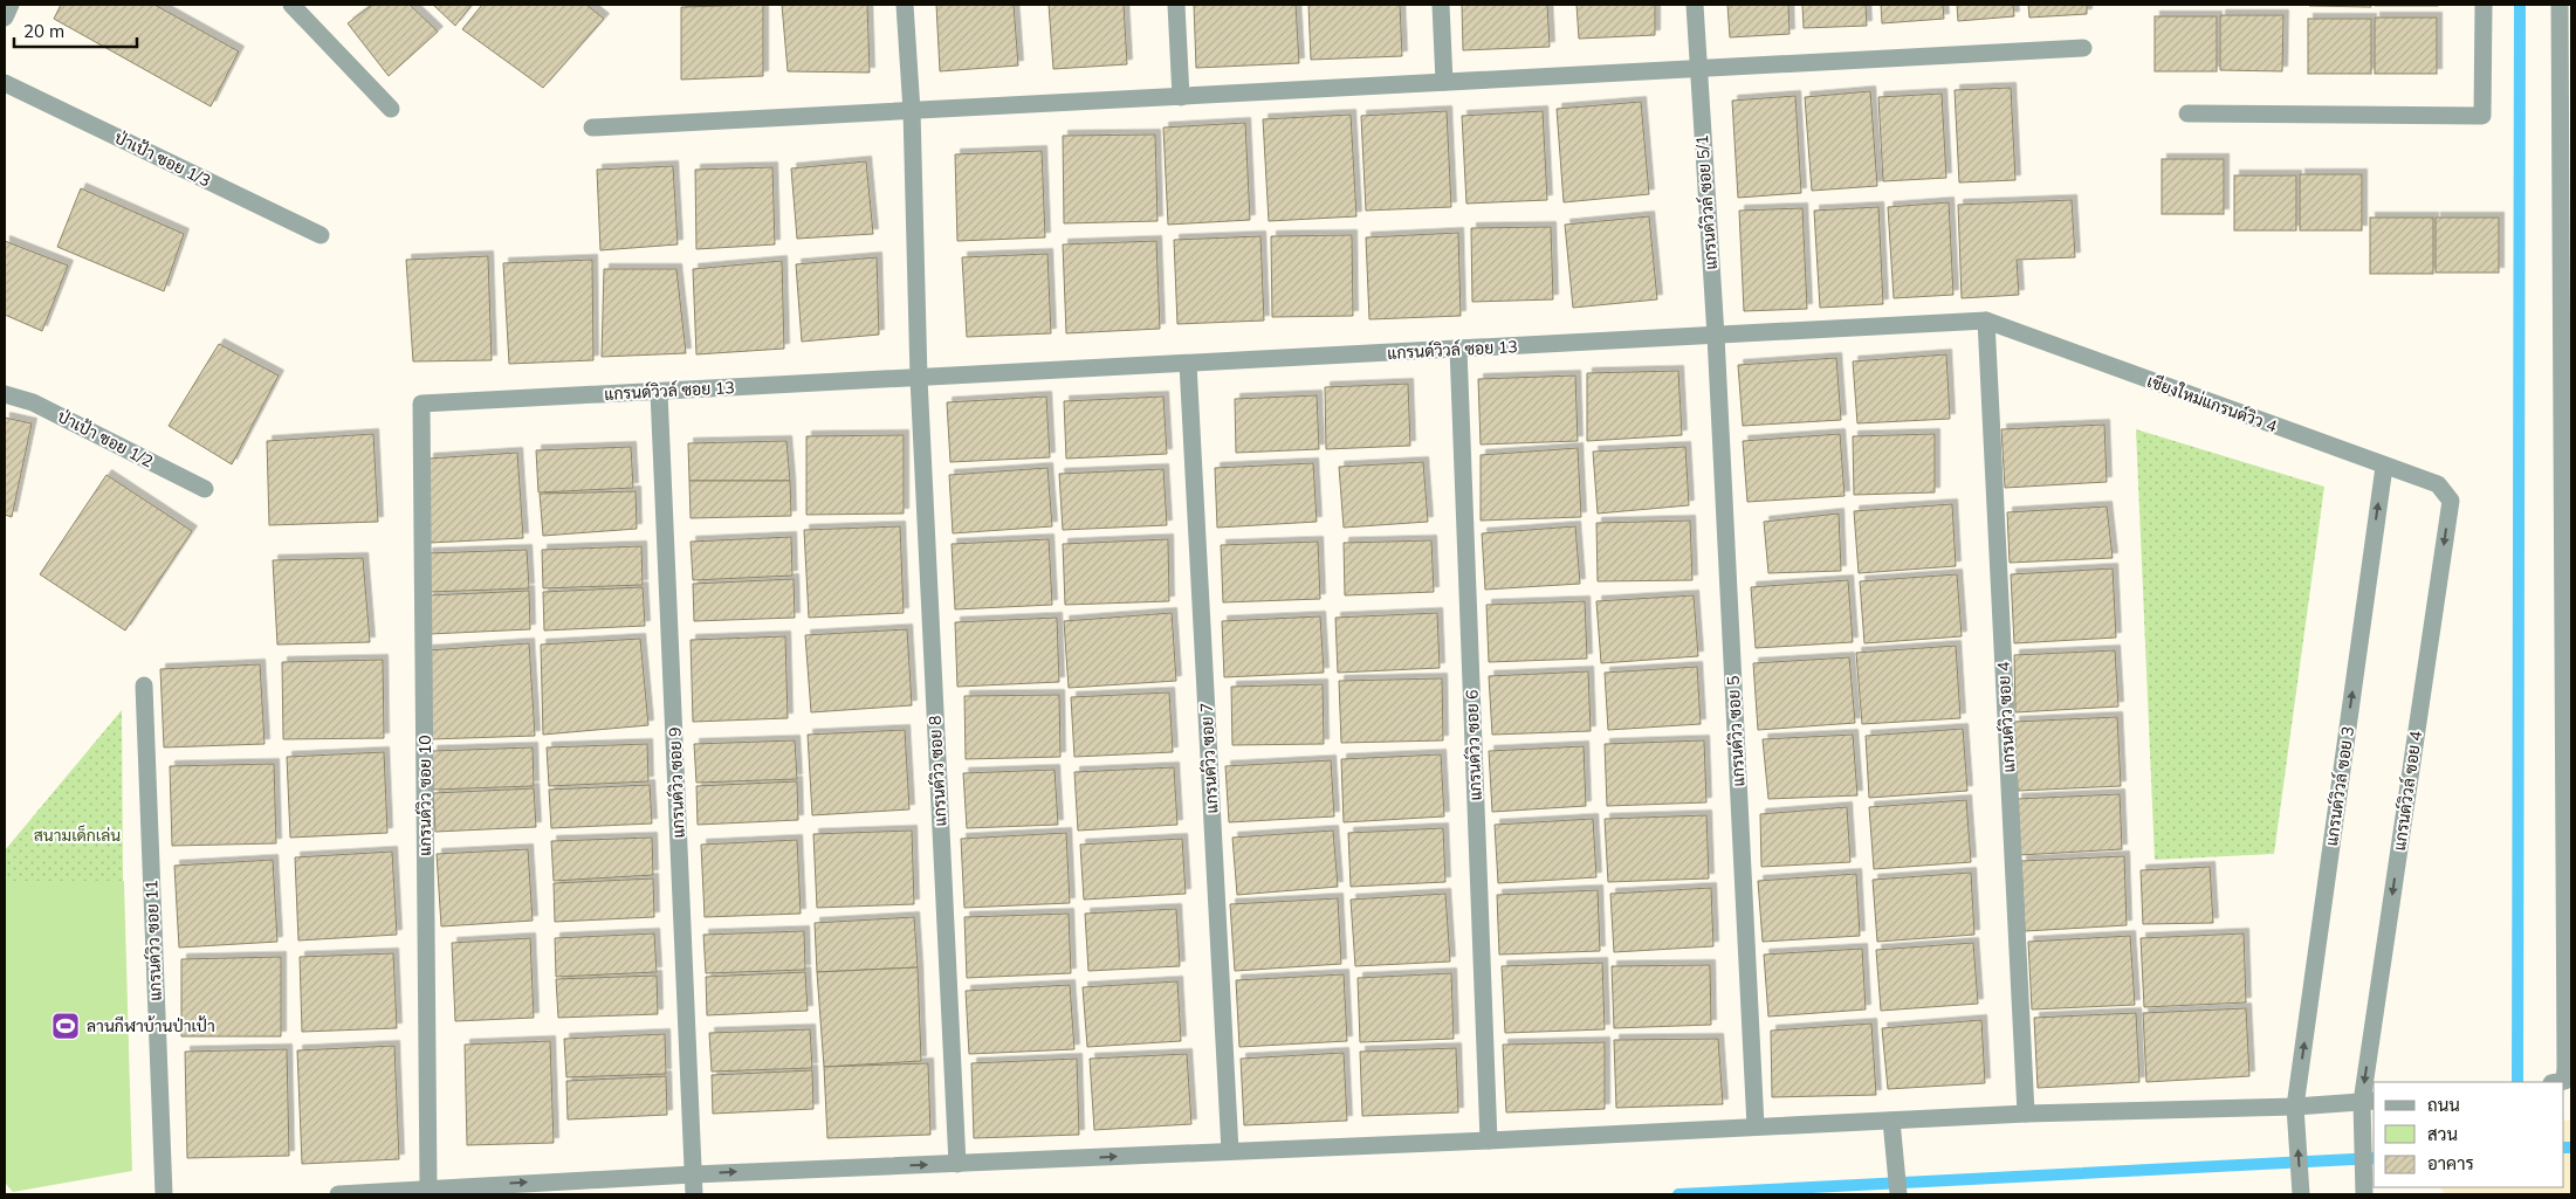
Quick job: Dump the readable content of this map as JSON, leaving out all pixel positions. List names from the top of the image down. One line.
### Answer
{"streets":{"street":["ป่าเป้า ซอย 1/3","แกรนด์วิวล์ ซอย 5/1","แกรนด์วิวล์ ซอย 13","เชียงใหม่แกรนด์วิว 4","ป่าเป้า ซอย 1/2","แกรนด์วิว ซอย 4","แกรนด์วิว ซอย 5","แกรนด์วิว ซอย 6","แกรนด์วิว ซอย 7","แกรนด์วิว ซอย 8","แกรนด์วิว ซอย 9","แกรนด์วิวล์ ซอย 3","แกรนด์วิวล์ ซอย 4","แกรนด์วิว ซอย 10","แกรนด์วิว ซอย 11"]},"crossings":[["แกรนด์วิวล์ ซอย 5/1","แกรนด์วิวล์ ซอย 13"],["แกรนด์วิวล์ ซอย 5/1","แกรนด์วิว ซอย 5"],["แกรนด์วิวล์ ซอย 13","เชียงใหม่แกรนด์วิว 4"],["แกรนด์วิวล์ ซอย 13","แกรนด์วิว ซอย 4"],["แกรนด์วิวล์ ซอย 13","แกรนด์วิว ซอย 5"],["แกรนด์วิวล์ ซอย 13","แกรนด์วิว ซอย 6"],["แกรนด์วิวล์ ซอย 13","แกรนด์วิว ซอย 7"],["แกรนด์วิวล์ ซอย 13","แกรนด์วิว ซอย 8"],["แกรนด์วิวล์ ซอย 13","แกรนด์วิว ซอย 9"],["แกรนด์วิวล์ ซอย 13","แกรนด์วิว ซอย 10"],["เชียงใหม่แกรนด์วิว 4","แกรนด์วิว ซอย 4"],["เชียงใหม่แกรนด์วิว 4","แกรนด์วิวล์ ซอย 3"],["เชียงใหม่แกรนด์วิว 4","แกรนด์วิวล์ ซอย 4"]],"one_way":["แกรนด์วิวล์ ซอย 3"],"parks":["สนามเด็กเล่น"],"places":{"sports":["ลานกีฬาบ้านป่าเป้า"]},"legend":["ถนน","สวน","อาคาร"],"scale_bar":"20 m"}
